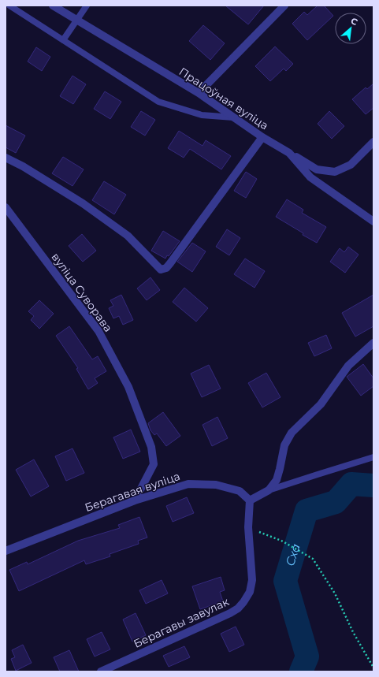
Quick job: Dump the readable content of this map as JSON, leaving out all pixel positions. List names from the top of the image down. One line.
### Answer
{"streets":{"street":["Працоўная вуліца","вуліца Суворава","Берагавая вуліца","Берагавы завулак"]},"crossings":[["вуліца Суворава","Берагавая вуліца"],["Берагавая вуліца","Берагавы завулак"]],"water":["Сха"],"north":"top right"}
